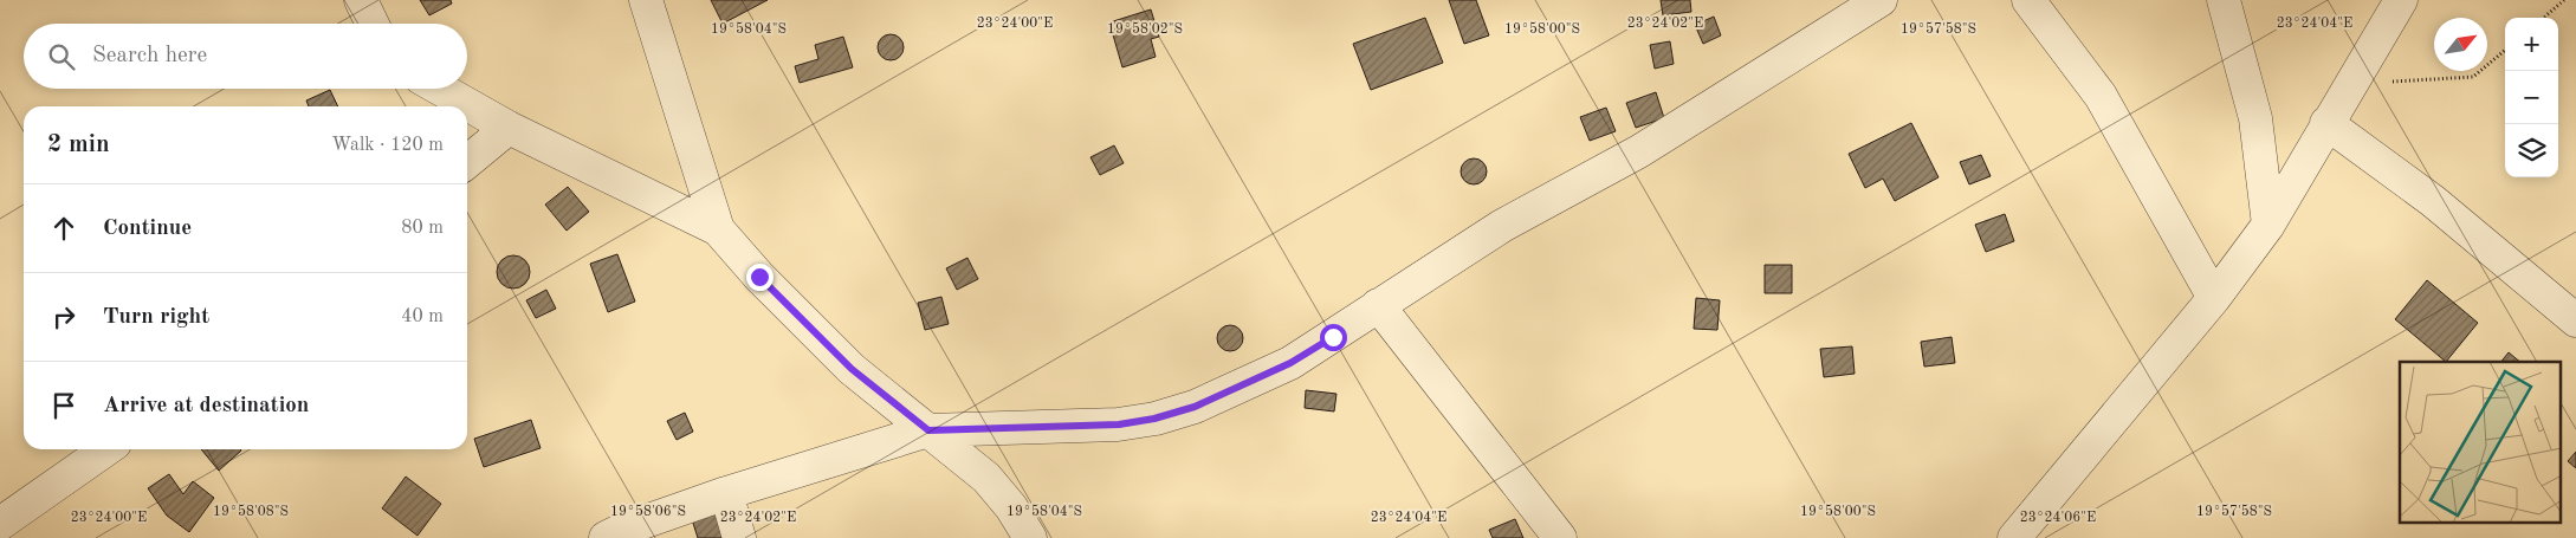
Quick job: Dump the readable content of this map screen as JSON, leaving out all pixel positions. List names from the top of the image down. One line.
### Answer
{"north":"top right","page":{"map_buttons":["+","−"],"search":"Search here","heading":["2 min","Walk · 120 m"],"list":[["Continue","80 m"],["Turn right","40 m"],"Arrive at destination"]},"coordinates":["23°24'00\"E","23°24'02\"E","23°24'04\"E","19°58'04\"S","19°58'02\"S","19°58'00\"S","19°57'58\"S","19°58'08\"S","19°58'06\"S","23°24'06\"E"]}
